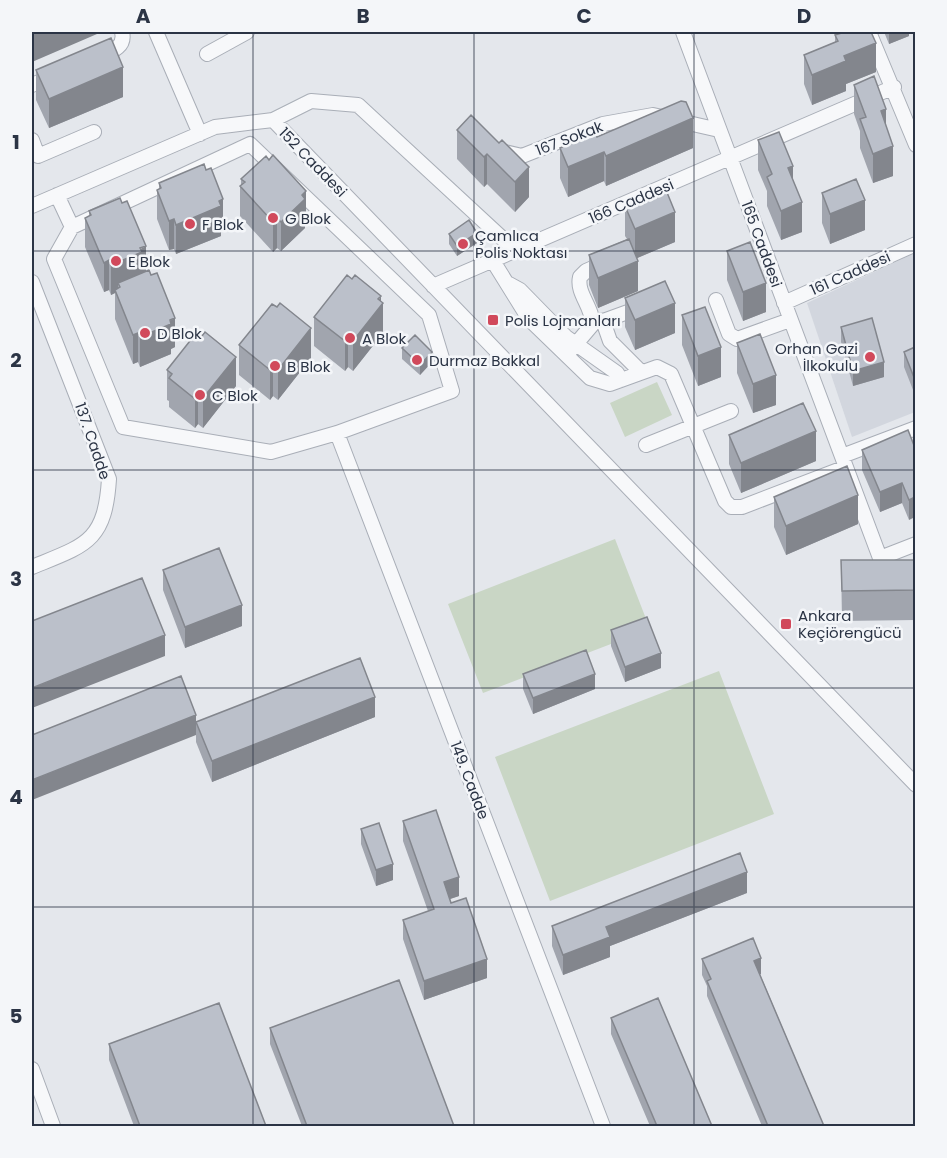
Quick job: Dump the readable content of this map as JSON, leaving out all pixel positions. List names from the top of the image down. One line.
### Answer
{"streets":{"street":["167 Sokak","152 Caddesi","166 Caddesi","165 Caddesi","161 Caddesi","137. Cadde","149. Cadde"]},"crossings":[["167 Sokak","165 Caddesi"],["152 Caddesi","166 Caddesi"],["166 Caddesi","165 Caddesi"],["165 Caddesi","161 Caddesi"]],"places":{"other":["G Blok","F Blok","Çamlıca Polis Noktası","E Blok","D Blok","A Blok","Orhan Gazi İlkokulu","Durmaz Bakkal","B Blok","C Blok"],"transit":["Polis Lojmanları","Ankara Keçiörengücü"]},"grid":{"columns":["A","B","C","D"],"rows":["1","2","3","4","5"]}}
